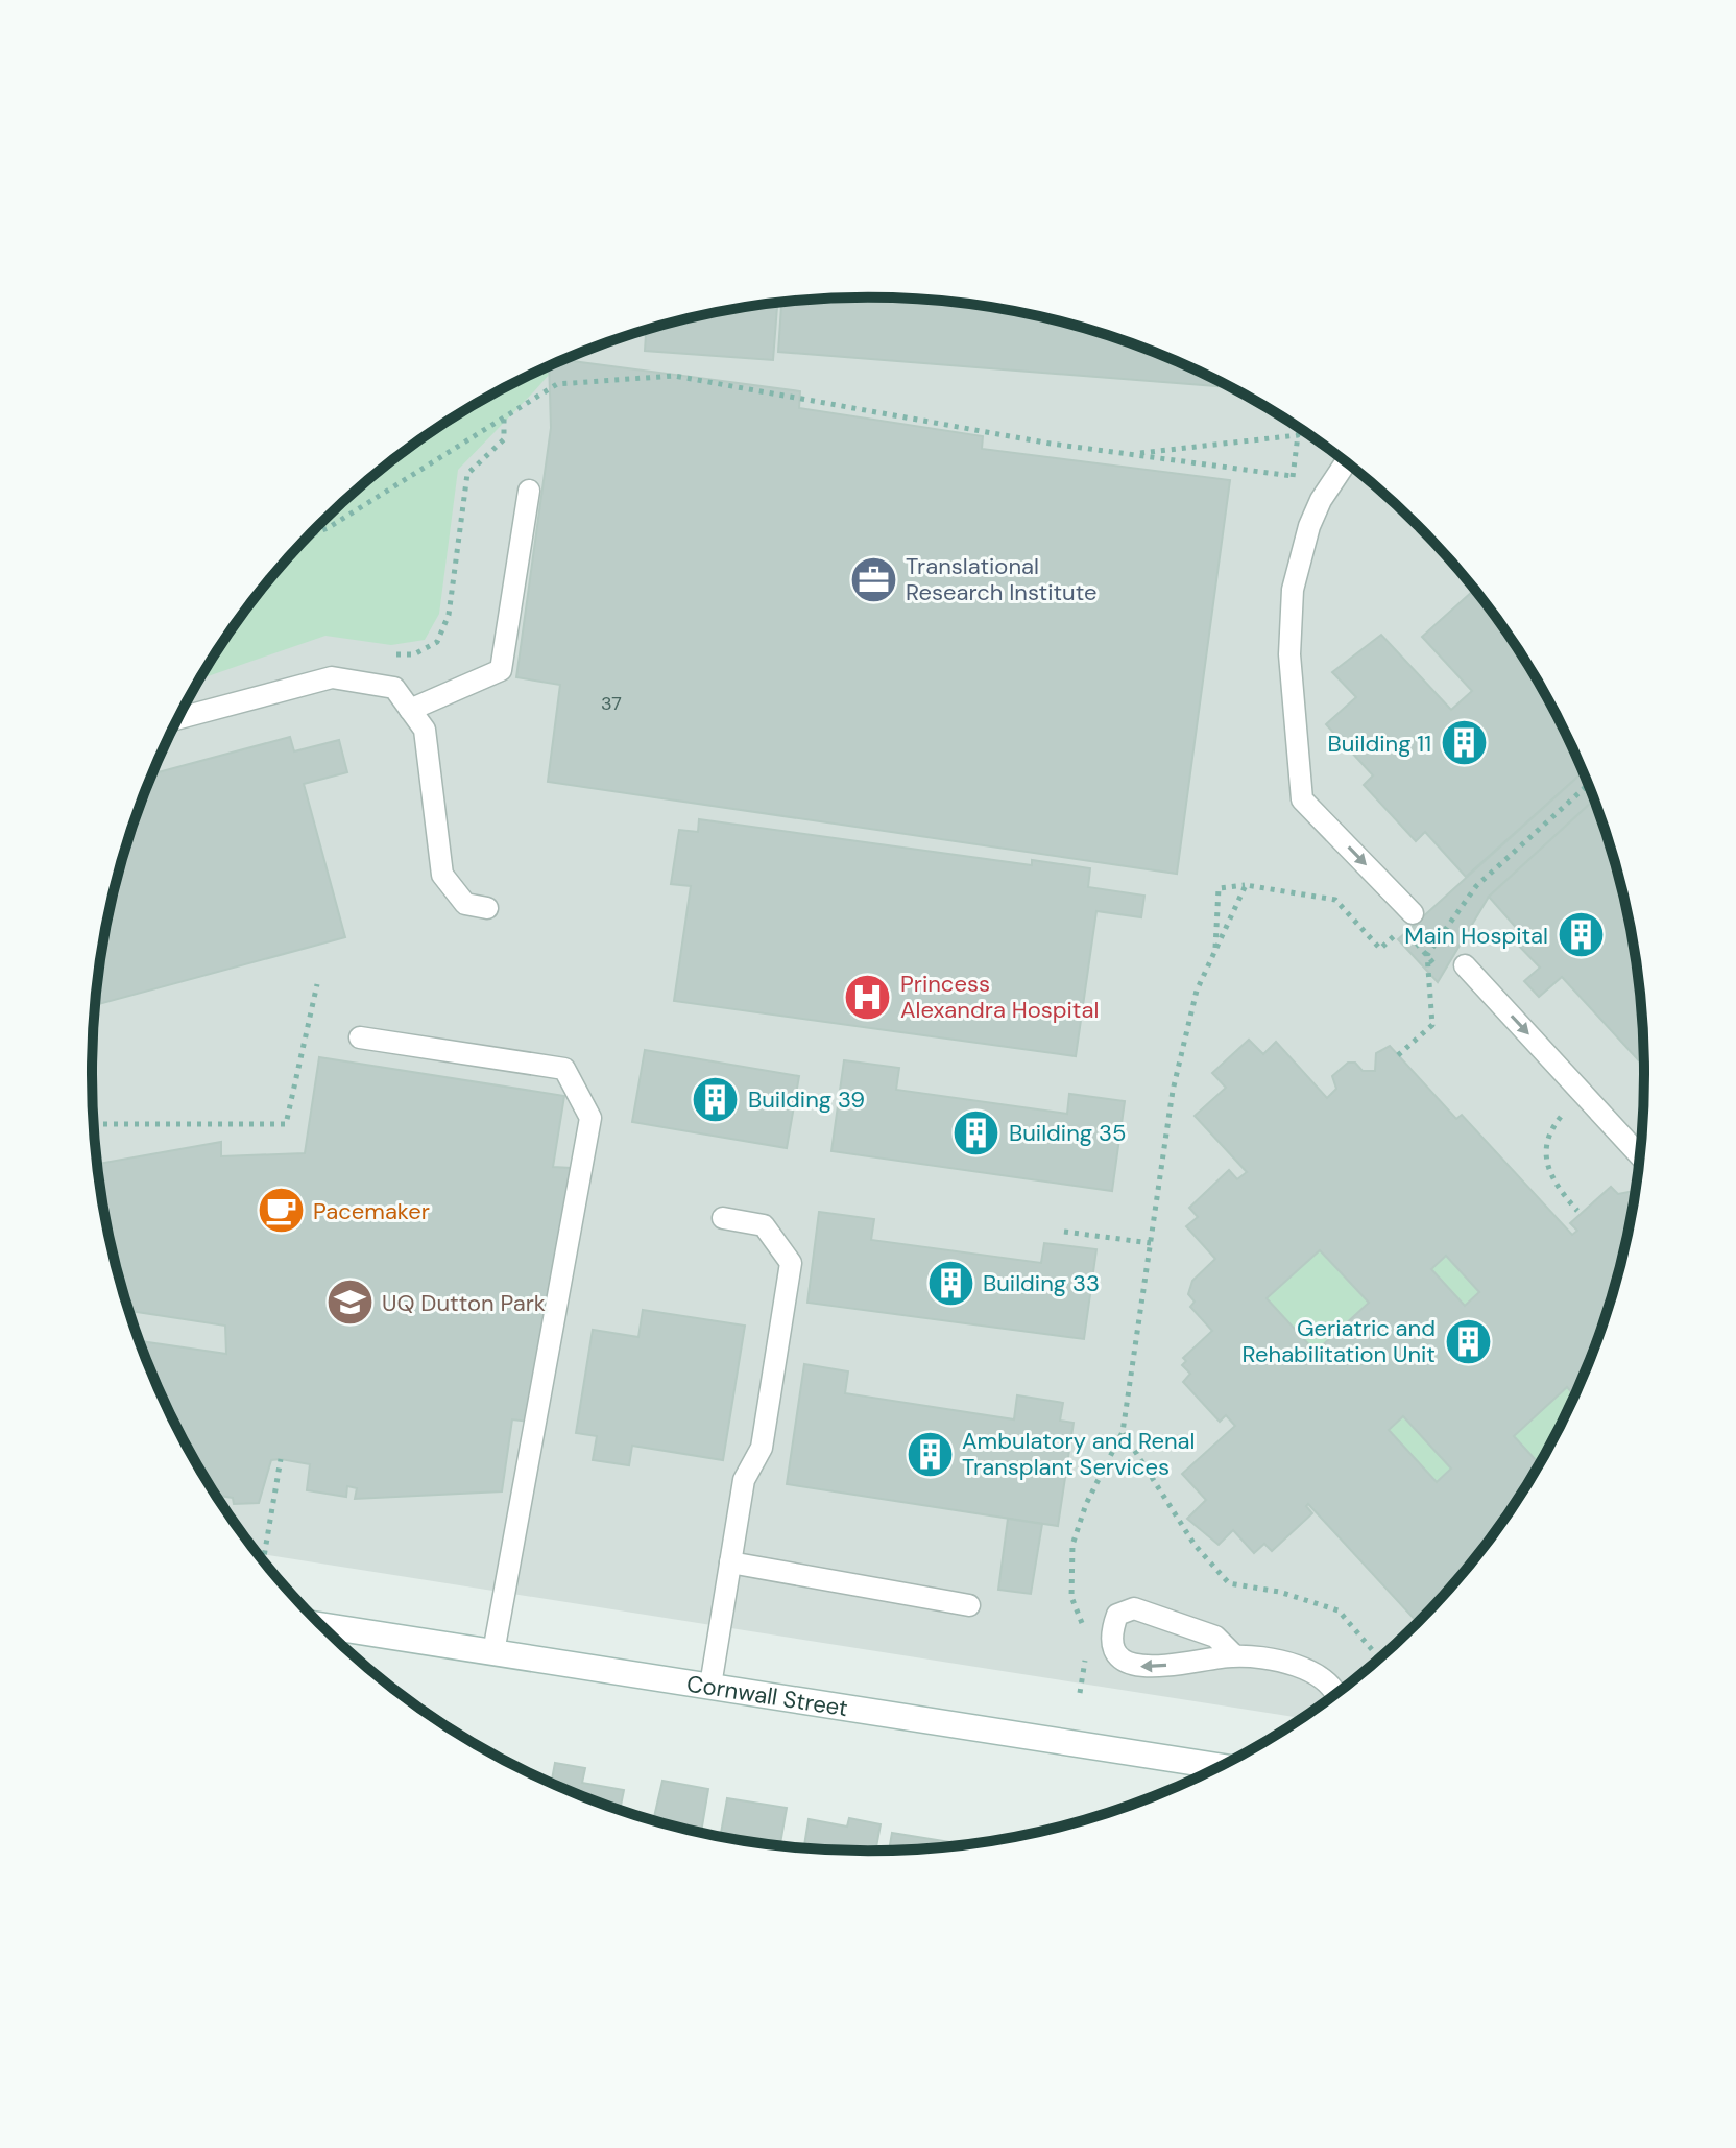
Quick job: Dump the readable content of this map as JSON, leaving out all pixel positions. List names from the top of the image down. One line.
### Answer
{"streets":{"main road":["Cornwall Street"]},"places":{"office":["Translational Research Institute"],"building":["Building 11","Main Hospital","Building 39","Building 35","Building 33","Geriatric and Rehabilitation Unit","Ambulatory and Renal Transplant Services"],"hospital":["Princess Alexandra Hospital"],"cafe":["Pacemaker"],"school or university":["UQ Dutton Park"]},"house_numbers":["37"]}
